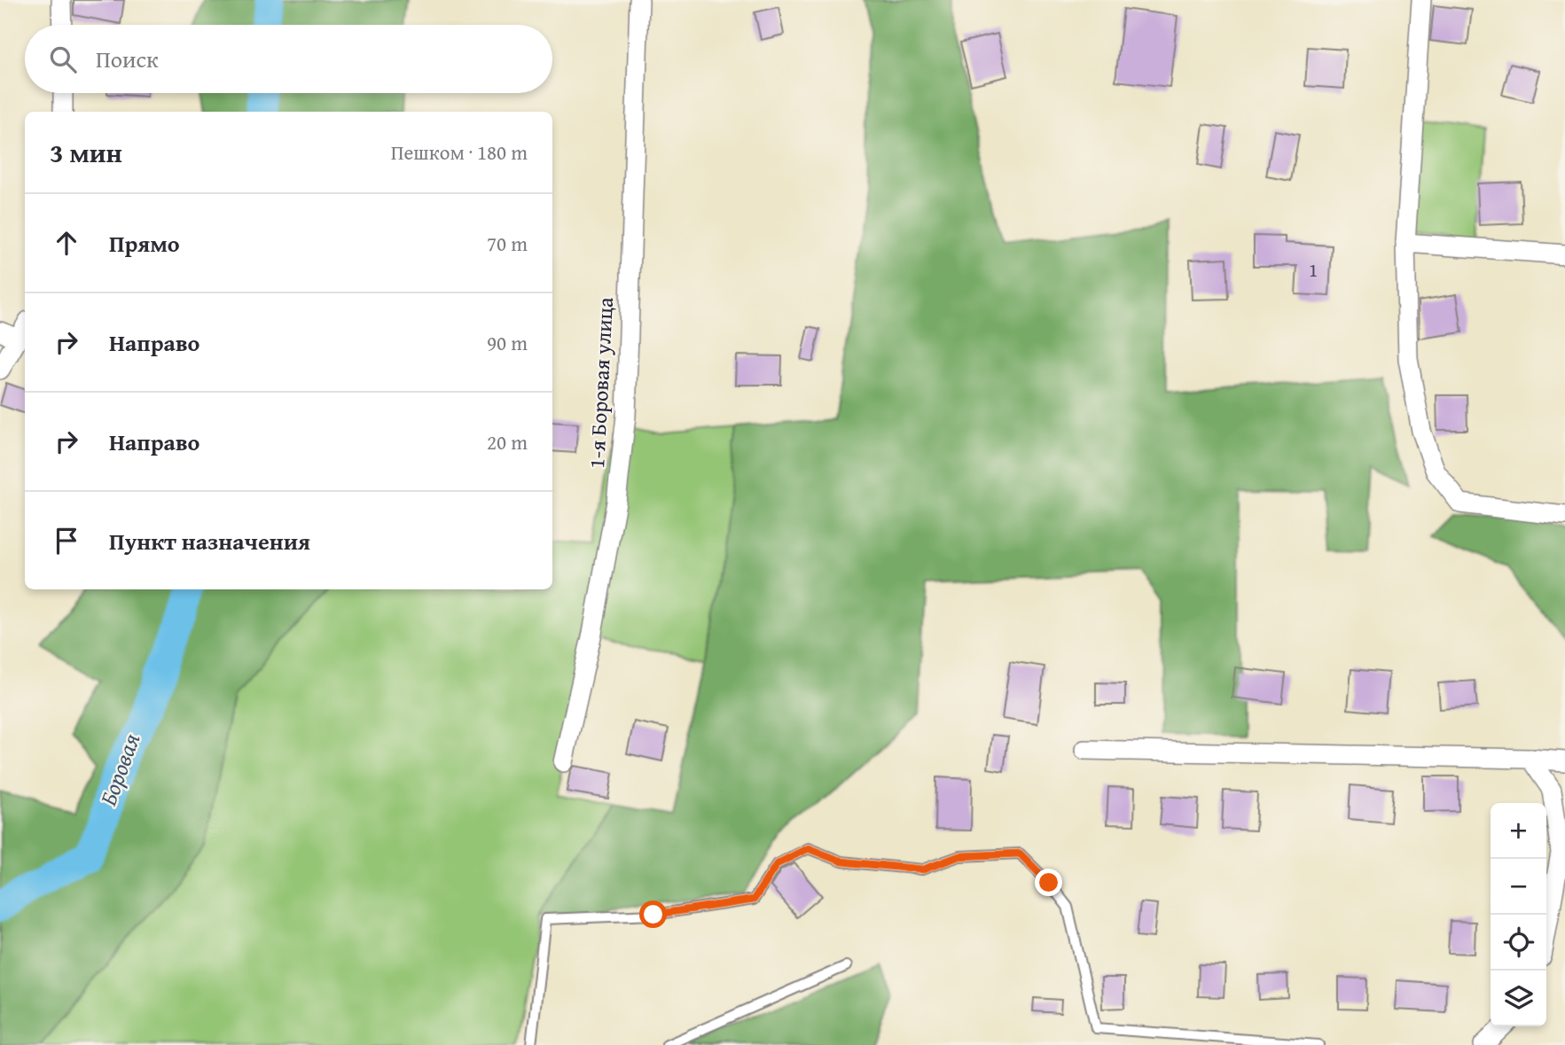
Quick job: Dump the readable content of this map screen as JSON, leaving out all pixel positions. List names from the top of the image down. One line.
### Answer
{"streets":{"street":["1-я Боровая улица"]},"water":["Боровая"],"house_numbers":["1"],"page":{"search":"Поиск","heading":["3 мин","Пешком · 180 m"],"list":[["Прямо","70 m"],["Направо","90 m"],["Направо","20 m"],"Пункт назначения"],"map_buttons":["+","−"]}}
